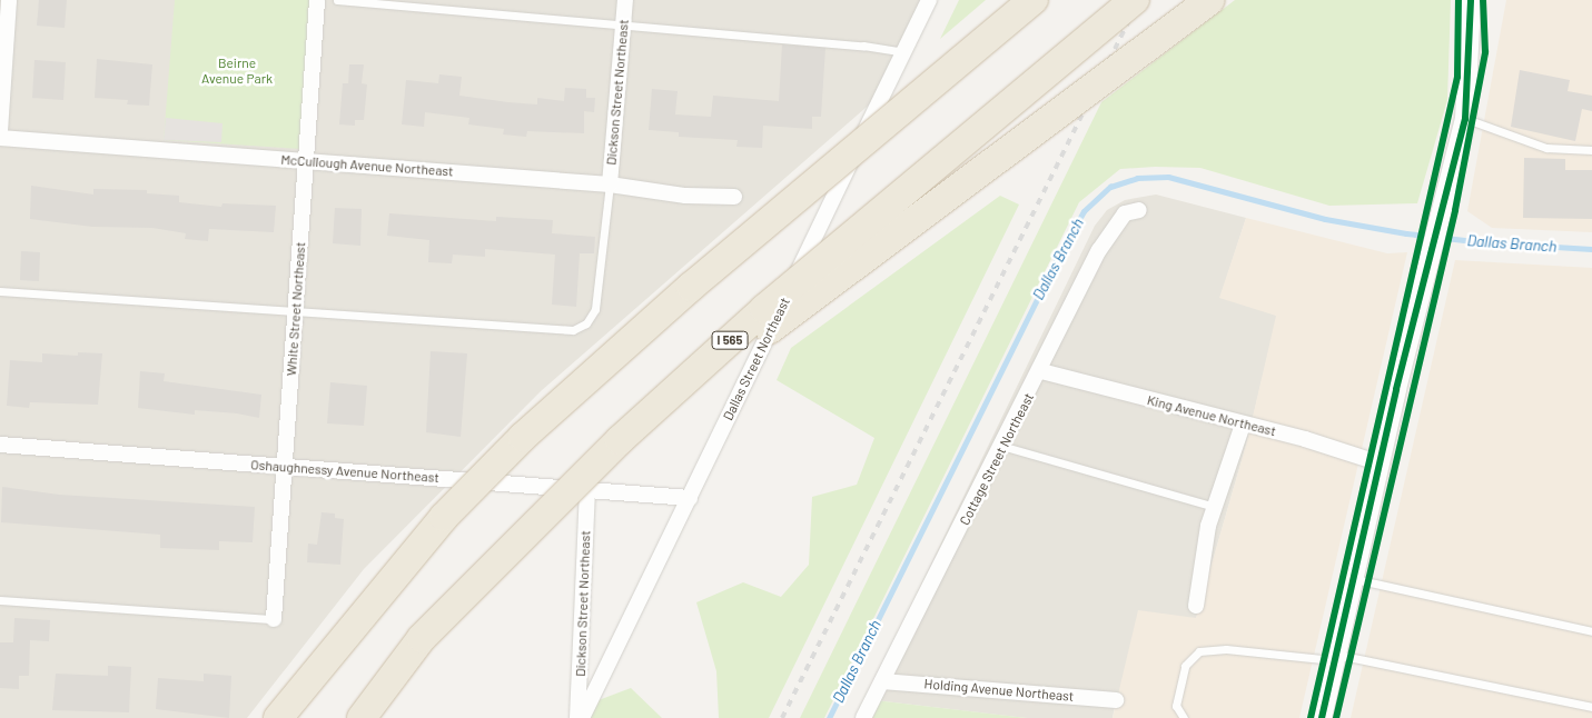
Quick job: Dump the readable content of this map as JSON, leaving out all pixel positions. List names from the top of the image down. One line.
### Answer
{"streets":{"highway":["I 565"],"street":["Dickson Street Northeast","McCullough Avenue Northeast","White Street Northeast","Dallas Street Northeast","King Avenue Northeast","Cottage Street Northeast","Oshaughnessy Avenue Northeast","Holding Avenue Northeast"]},"crossings":[["Dickson Street Northeast","McCullough Avenue Northeast"],["Dickson Street Northeast","Oshaughnessy Avenue Northeast"],["McCullough Avenue Northeast","White Street Northeast"],["White Street Northeast","Oshaughnessy Avenue Northeast"],["Dallas Street Northeast","Oshaughnessy Avenue Northeast"],["King Avenue Northeast","Cottage Street Northeast"],["Cottage Street Northeast","Holding Avenue Northeast"]],"water":["Dallas Branch"],"parks":["Beirne Avenue Park"]}
